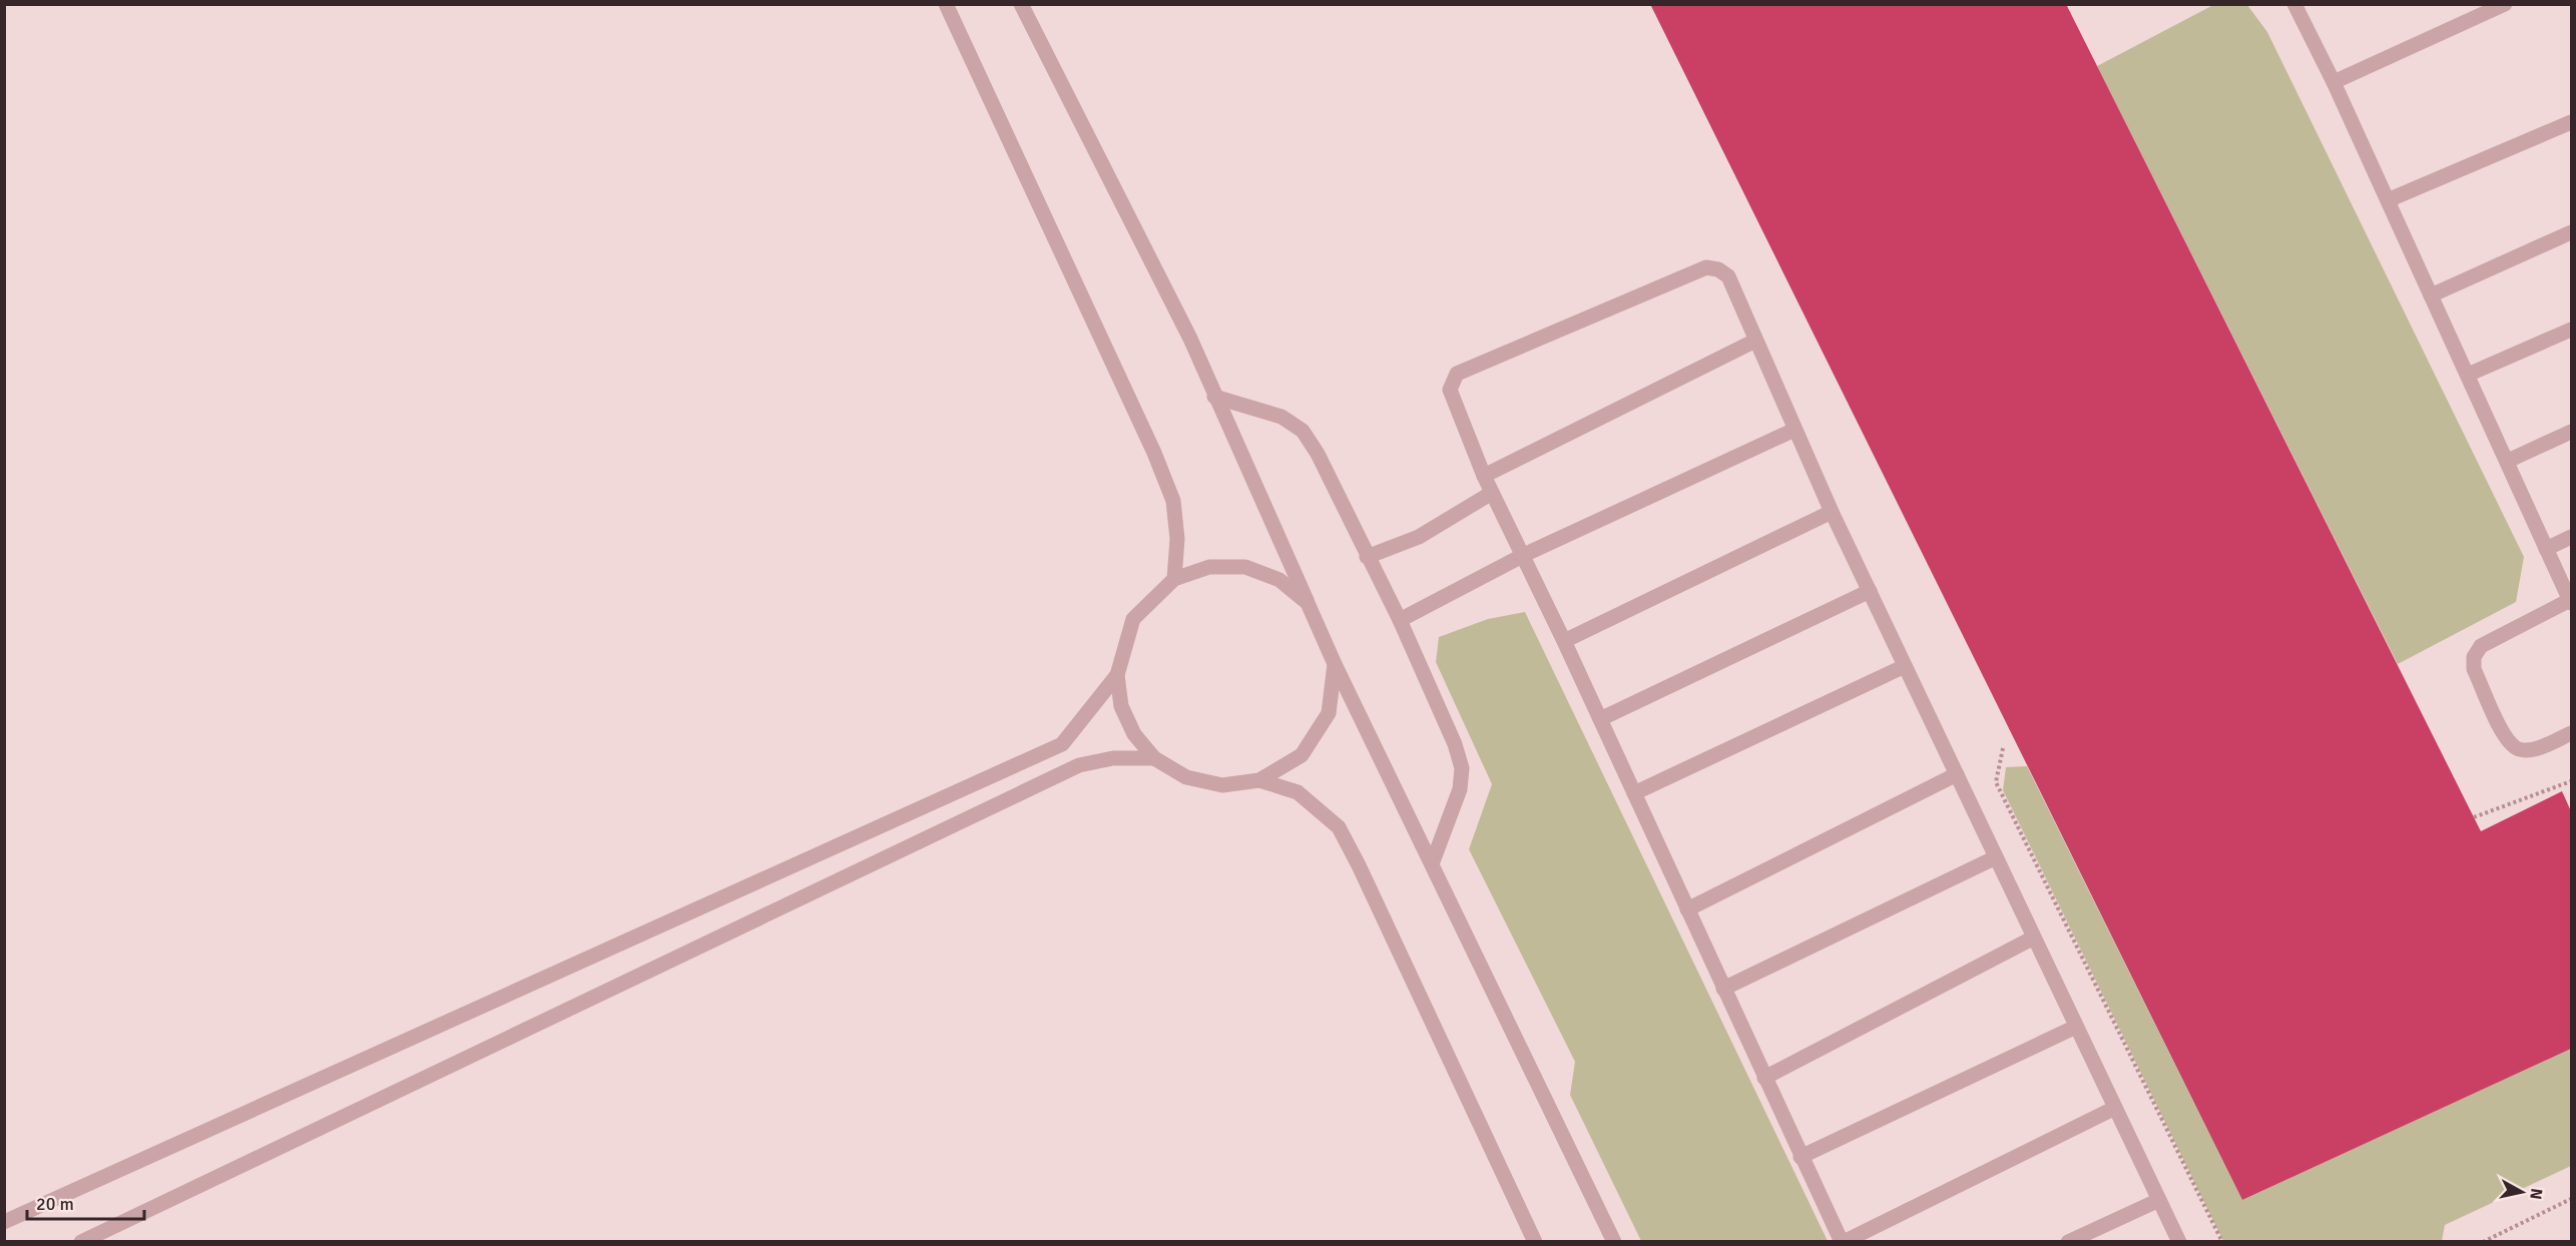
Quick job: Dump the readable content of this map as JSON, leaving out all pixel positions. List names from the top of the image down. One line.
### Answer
{"scale_bar":"20 m","north":"right"}
